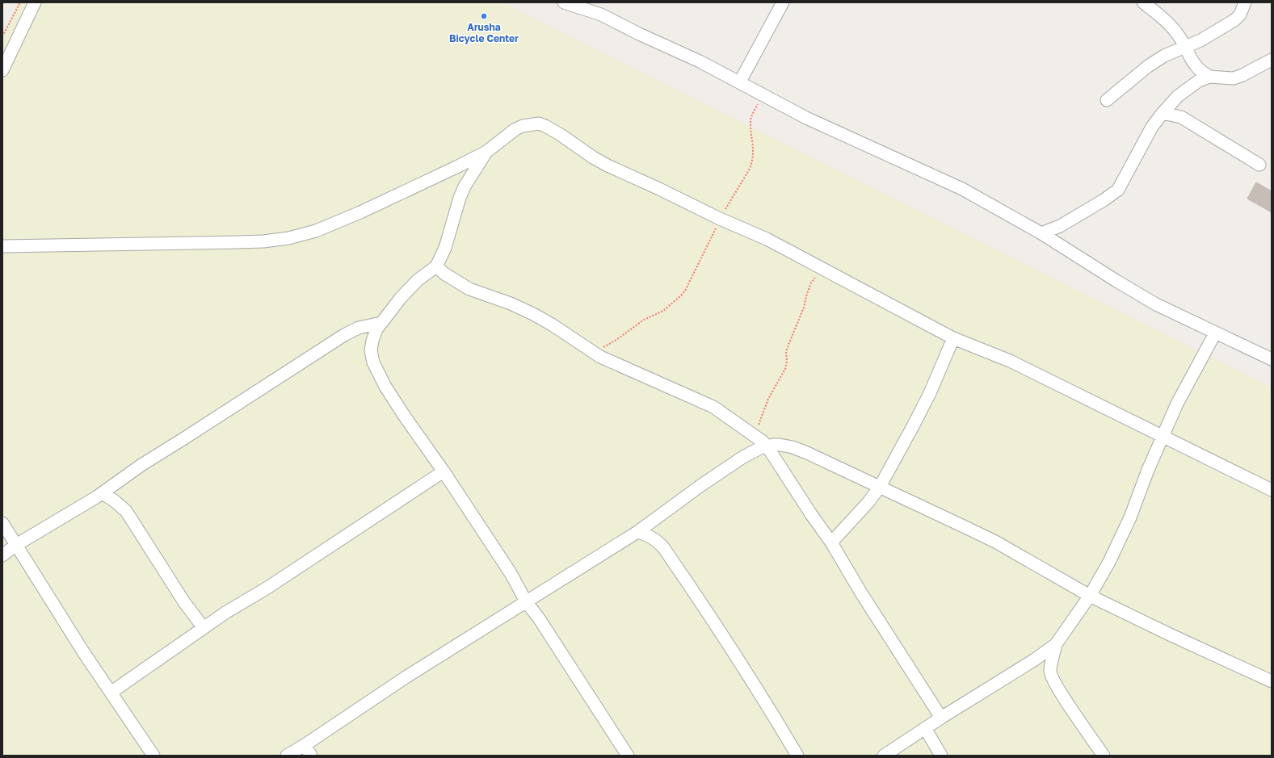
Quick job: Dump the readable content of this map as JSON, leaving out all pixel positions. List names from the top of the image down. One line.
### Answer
{"places":["Arusha Bicycle Center"]}
